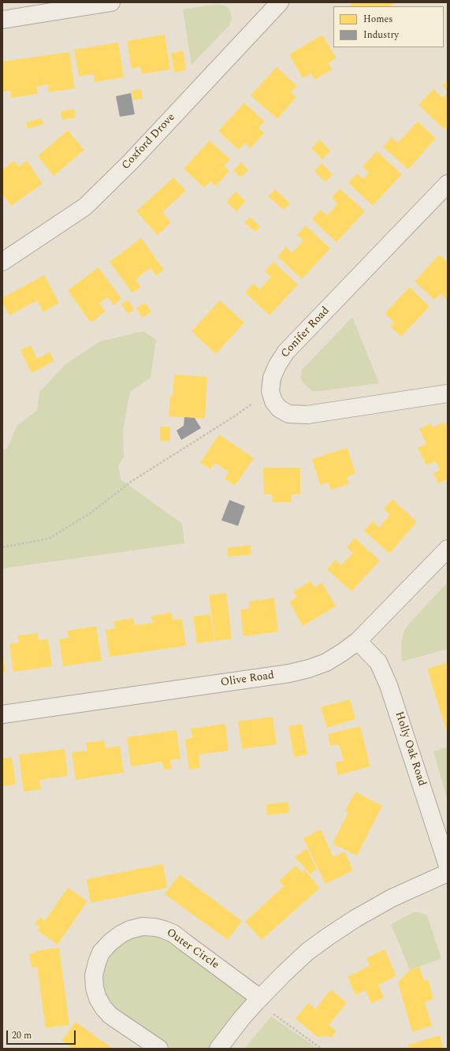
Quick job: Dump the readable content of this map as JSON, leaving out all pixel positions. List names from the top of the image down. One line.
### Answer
{"streets":{"street":["Coxford Drove","Conifer Road","Olive Road","Holly Oak Road","Outer Circle"]},"crossings":[["Olive Road","Holly Oak Road"]],"legend":["Homes","Industry"],"scale_bar":"20 m"}
